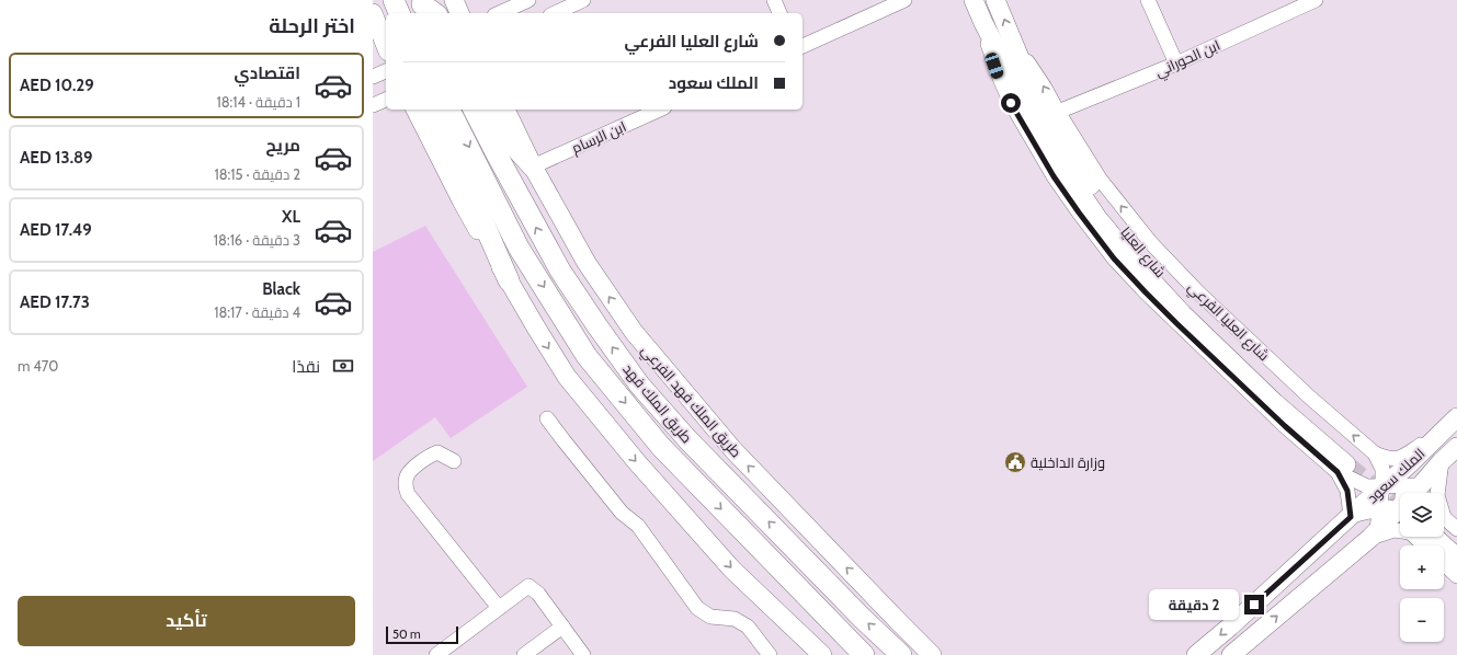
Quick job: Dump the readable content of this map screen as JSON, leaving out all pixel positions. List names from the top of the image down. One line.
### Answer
{"streets":{"highway":["طريق الملك فهد"],"main road":["شارع العليا","طريق الملك فهد الفرعي","الملك سعود"],"street":["ابن الحوراني","ابن الرسام","شارع العليا الفرعي"]},"crossings":[["ابن الحوراني","شارع العليا الفرعي"],["ابن الرسام","طريق الملك فهد الفرعي"],["شارع العليا","شارع العليا الفرعي"],["شارع العليا الفرعي","الملك سعود"]],"one_way":["شارع العليا الفرعي"],"places":{"public building":["وزارة الداخلية"]},"scale_bar":"50 m","page":{"heading":"اختر الرحلة","banner":["شارع العليا الفرعي","الملك سعود"],"list":[{"name":"اقتصادي","note":"1 دقيقة · 18:14","value":"AED 10.29"},{"name":"مريح","note":"2 دقيقة · 18:15","value":"AED 13.89"},{"name":"XL","note":"3 دقيقة · 18:16","value":"AED 17.49"},{"name":"Black","note":"4 دقيقة · 18:17","value":"AED 17.73"}],"pay":["نقدًا","470 m"],"map_buttons":["+","−"],"buttons":"تأكيد","bubble":"2 دقيقة","scale":"50 m"}}
